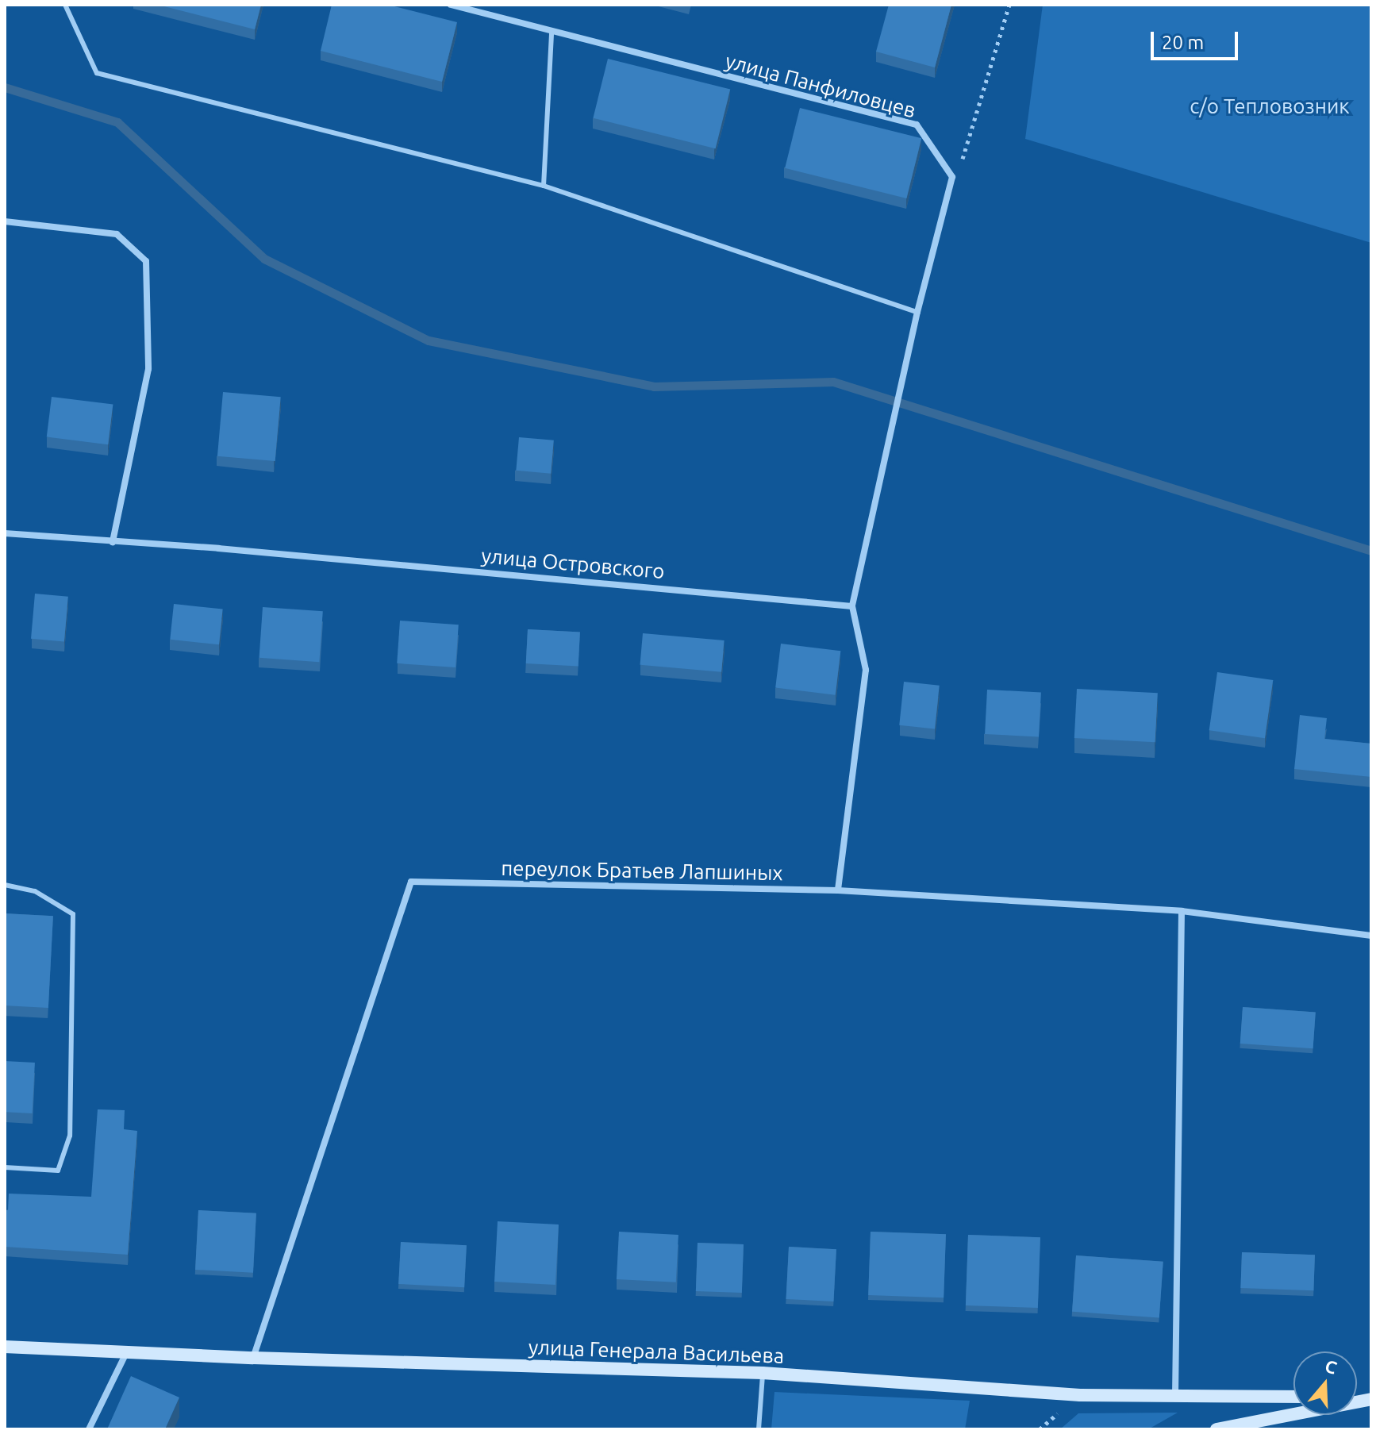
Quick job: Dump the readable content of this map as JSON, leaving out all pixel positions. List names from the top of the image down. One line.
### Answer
{"streets":{"main road":["улица Генерала Васильева"],"street":["улица Панфиловцев","улица Островского","переулок Братьев Лапшиных"]},"crossings":[["улица Панфиловцев","улица Островского"],["переулок Братьев Лапшиных","улица Генерала Васильева"]],"parks":["с/о Тепловозник"],"scale_bar":"20 m","north":"top"}
